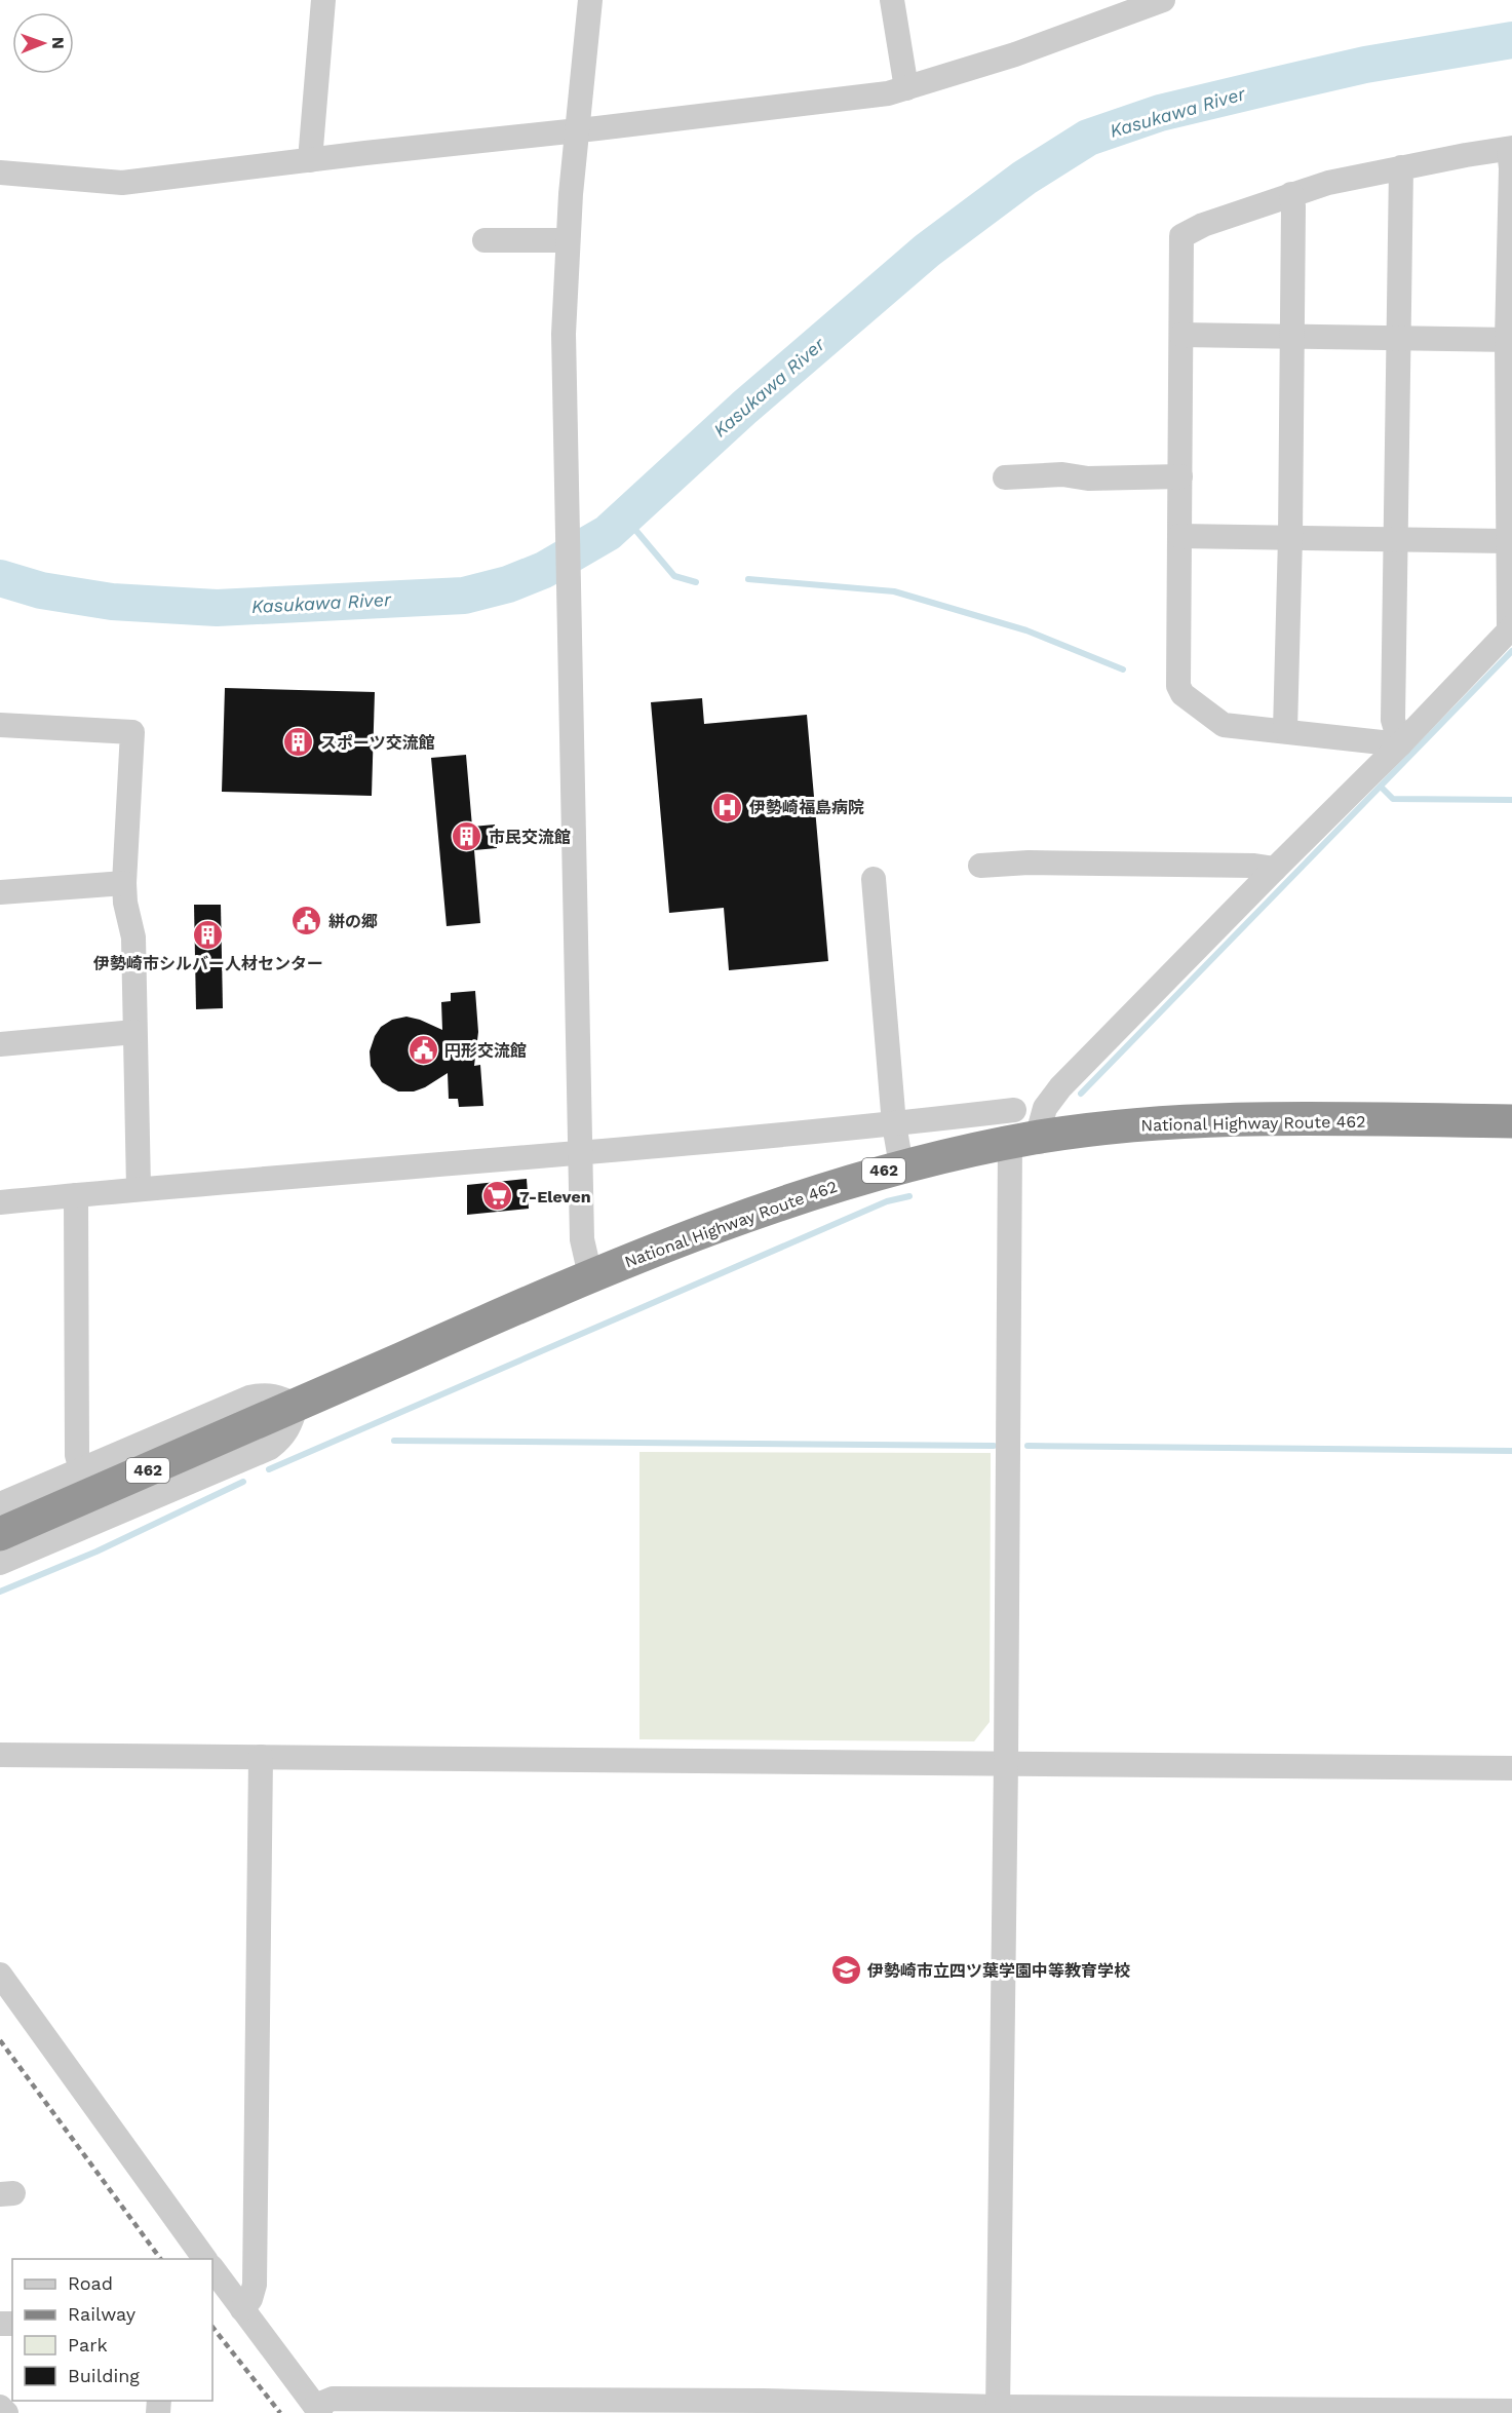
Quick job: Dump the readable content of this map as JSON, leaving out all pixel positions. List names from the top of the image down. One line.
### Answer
{"streets":{"highway":["National Highway Route 462","462"]},"water":["Kasukawa River"],"places":{"building":["スポーツ交流館","市民交流館","伊勢崎市シルバー人材センター"],"hospital":["伊勢崎福島病院"],"public building":["絣の郷","円形交流館"],"supermarket":["7-Eleven"],"school or university":["伊勢崎市立四ツ葉学園中等教育学校"]},"legend":["Road","Railway","Park","Building"],"north":"right"}
